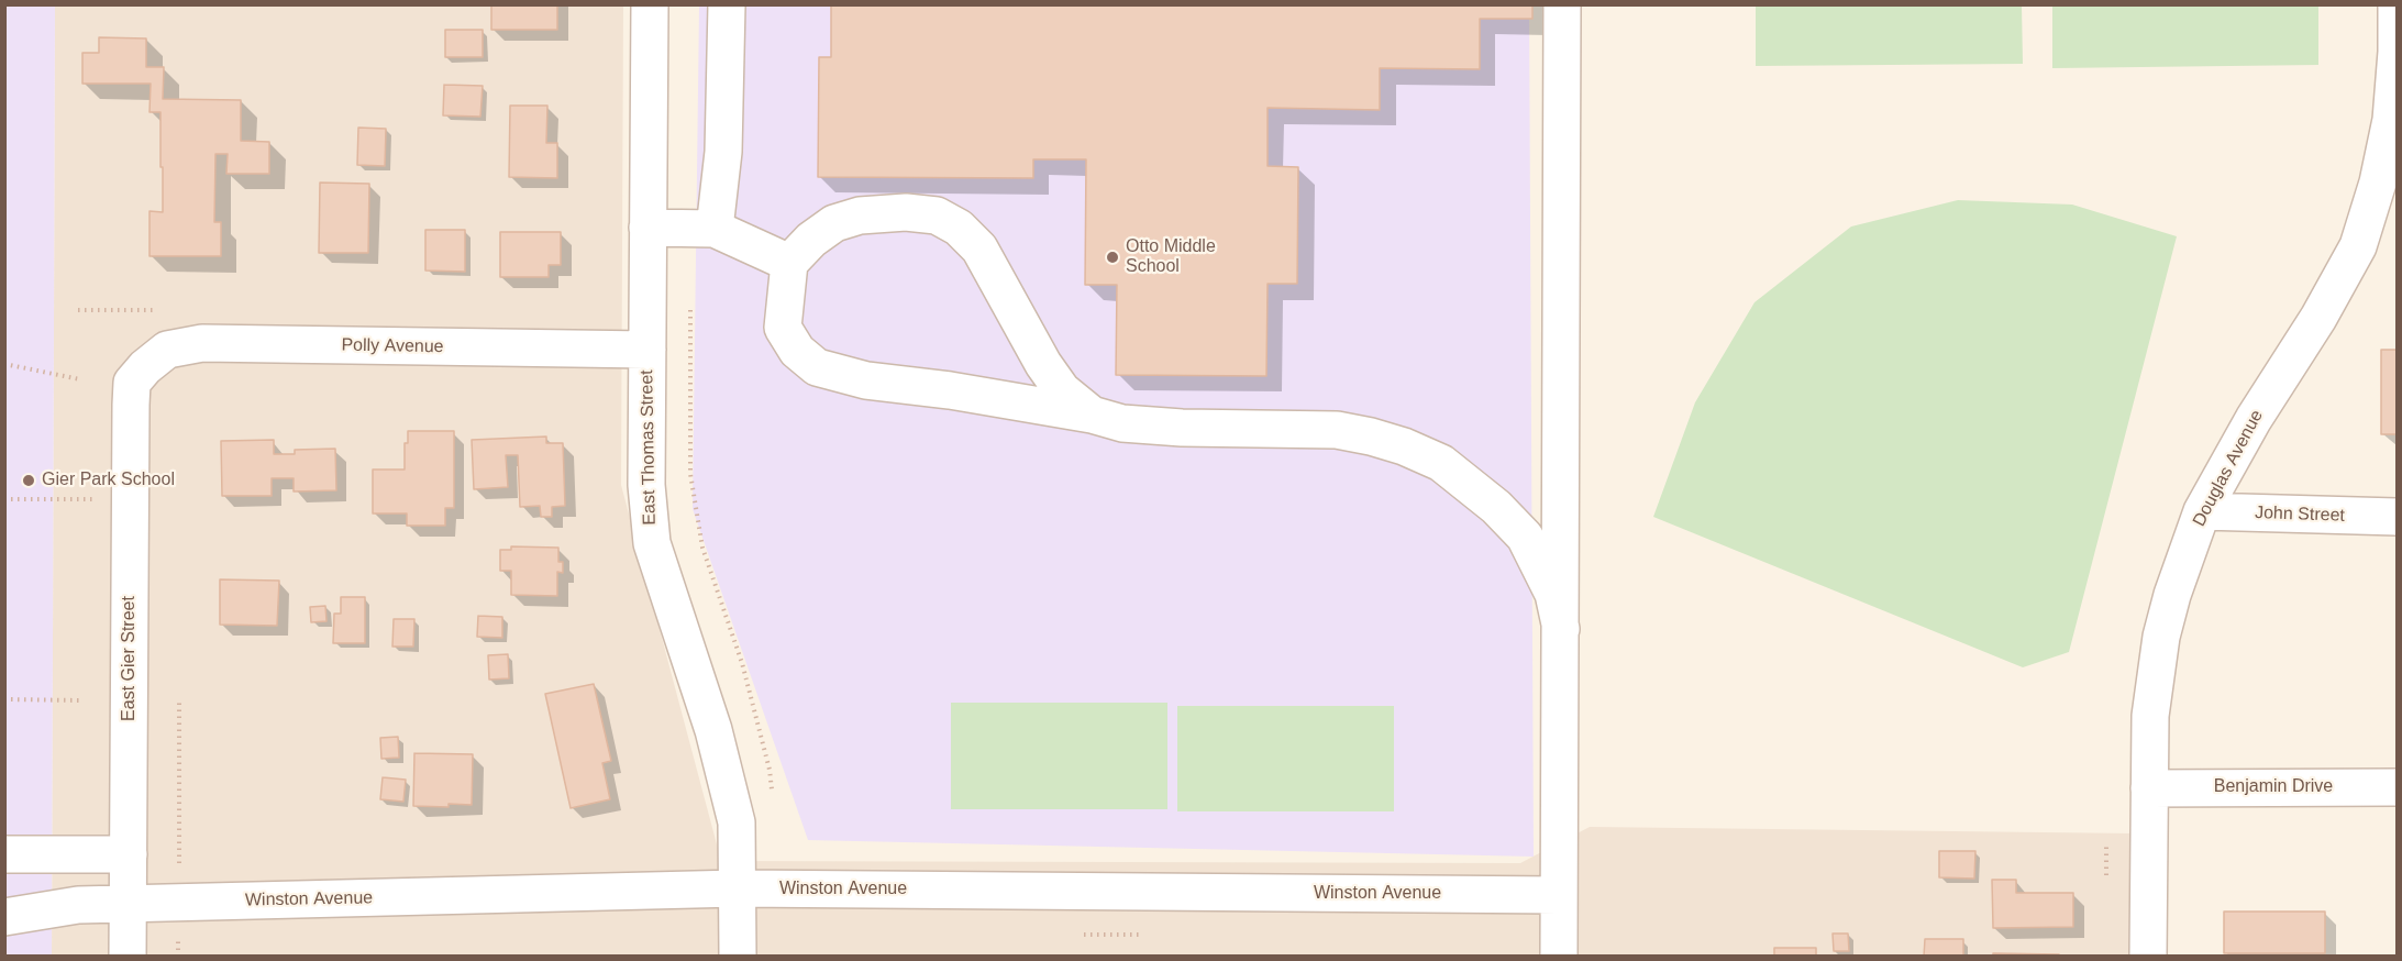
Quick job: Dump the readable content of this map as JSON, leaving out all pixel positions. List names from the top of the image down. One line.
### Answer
{"streets":{"street":["Polly Avenue","East Thomas Street","Douglas Avenue","John Street","East Gier Street","Benjamin Drive","Winston Avenue"]},"crossings":[["Polly Avenue","East Thomas Street"],["Polly Avenue","East Gier Street"],["East Thomas Street","Winston Avenue"],["Douglas Avenue","John Street"],["Douglas Avenue","Benjamin Drive"],["East Gier Street","Winston Avenue"]],"places":["Otto Middle School","Gier Park School"]}
